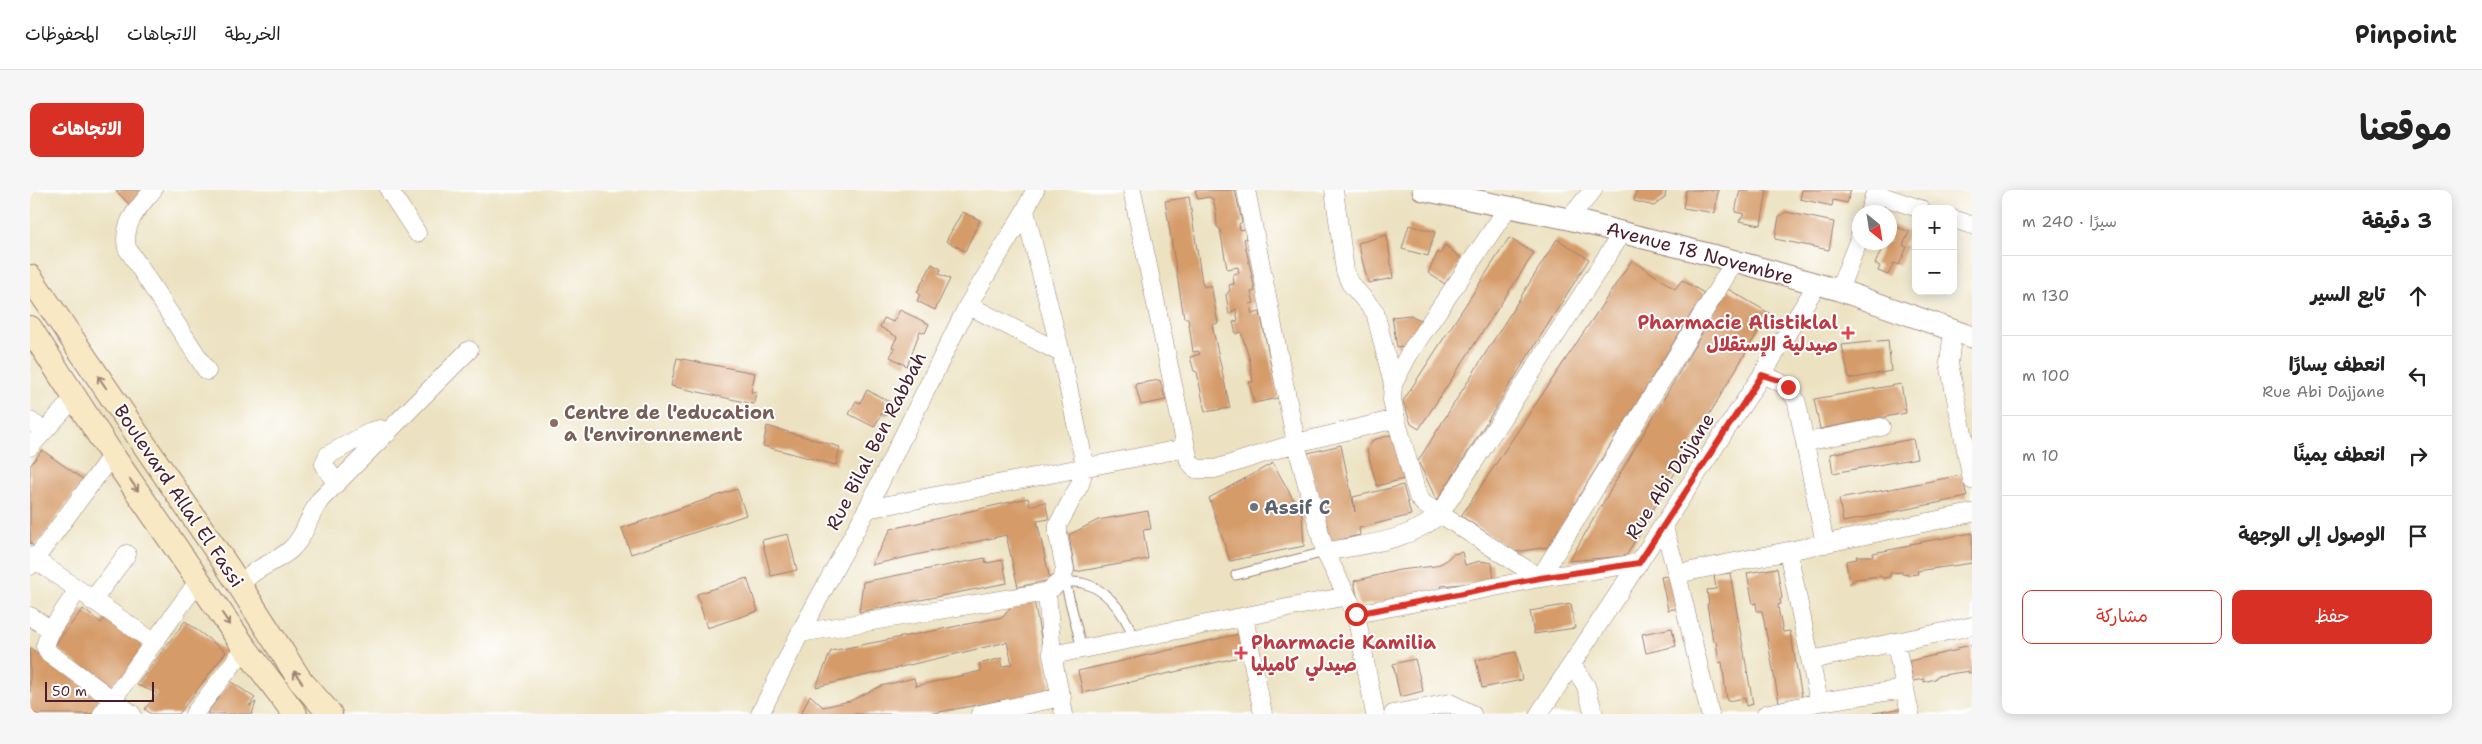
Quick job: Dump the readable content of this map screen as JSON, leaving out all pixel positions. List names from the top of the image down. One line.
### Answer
{"streets":{"main road":["Boulevard Allal El Fassi"],"street":["Avenue 18 Novembre","Rue Bilal Ben Rabbah","Rue Abi Dajjane"]},"crossings":[["Avenue 18 Novembre","Rue Abi Dajjane"]],"places":{"health":["Pharmacie Alistiklal صيدلية الإستقلال","Pharmacie Kamilia صيدلي كاميليا"],"other":["Centre de l'education a l'environnement","Assif C"]},"scale_bar":"50 m","north":"bottom right","page":{"header":"Pinpoint","nav":["الخريطة","الاتجاهات","المحفوظات"],"title":"موقعنا","buttons":["الاتجاهات",["حفظ","مشاركة"]],"heading":["3 دقيقة","سيرًا · 240 m"],"map_buttons":["+","−"],"list":[["تابع السير","130 m"],["انعطف يسارًا","Rue Abi Dajjane","100 m"],["انعطف يمينًا","10 m"],"الوصول إلى الوجهة"],"scale":"50 m"}}
